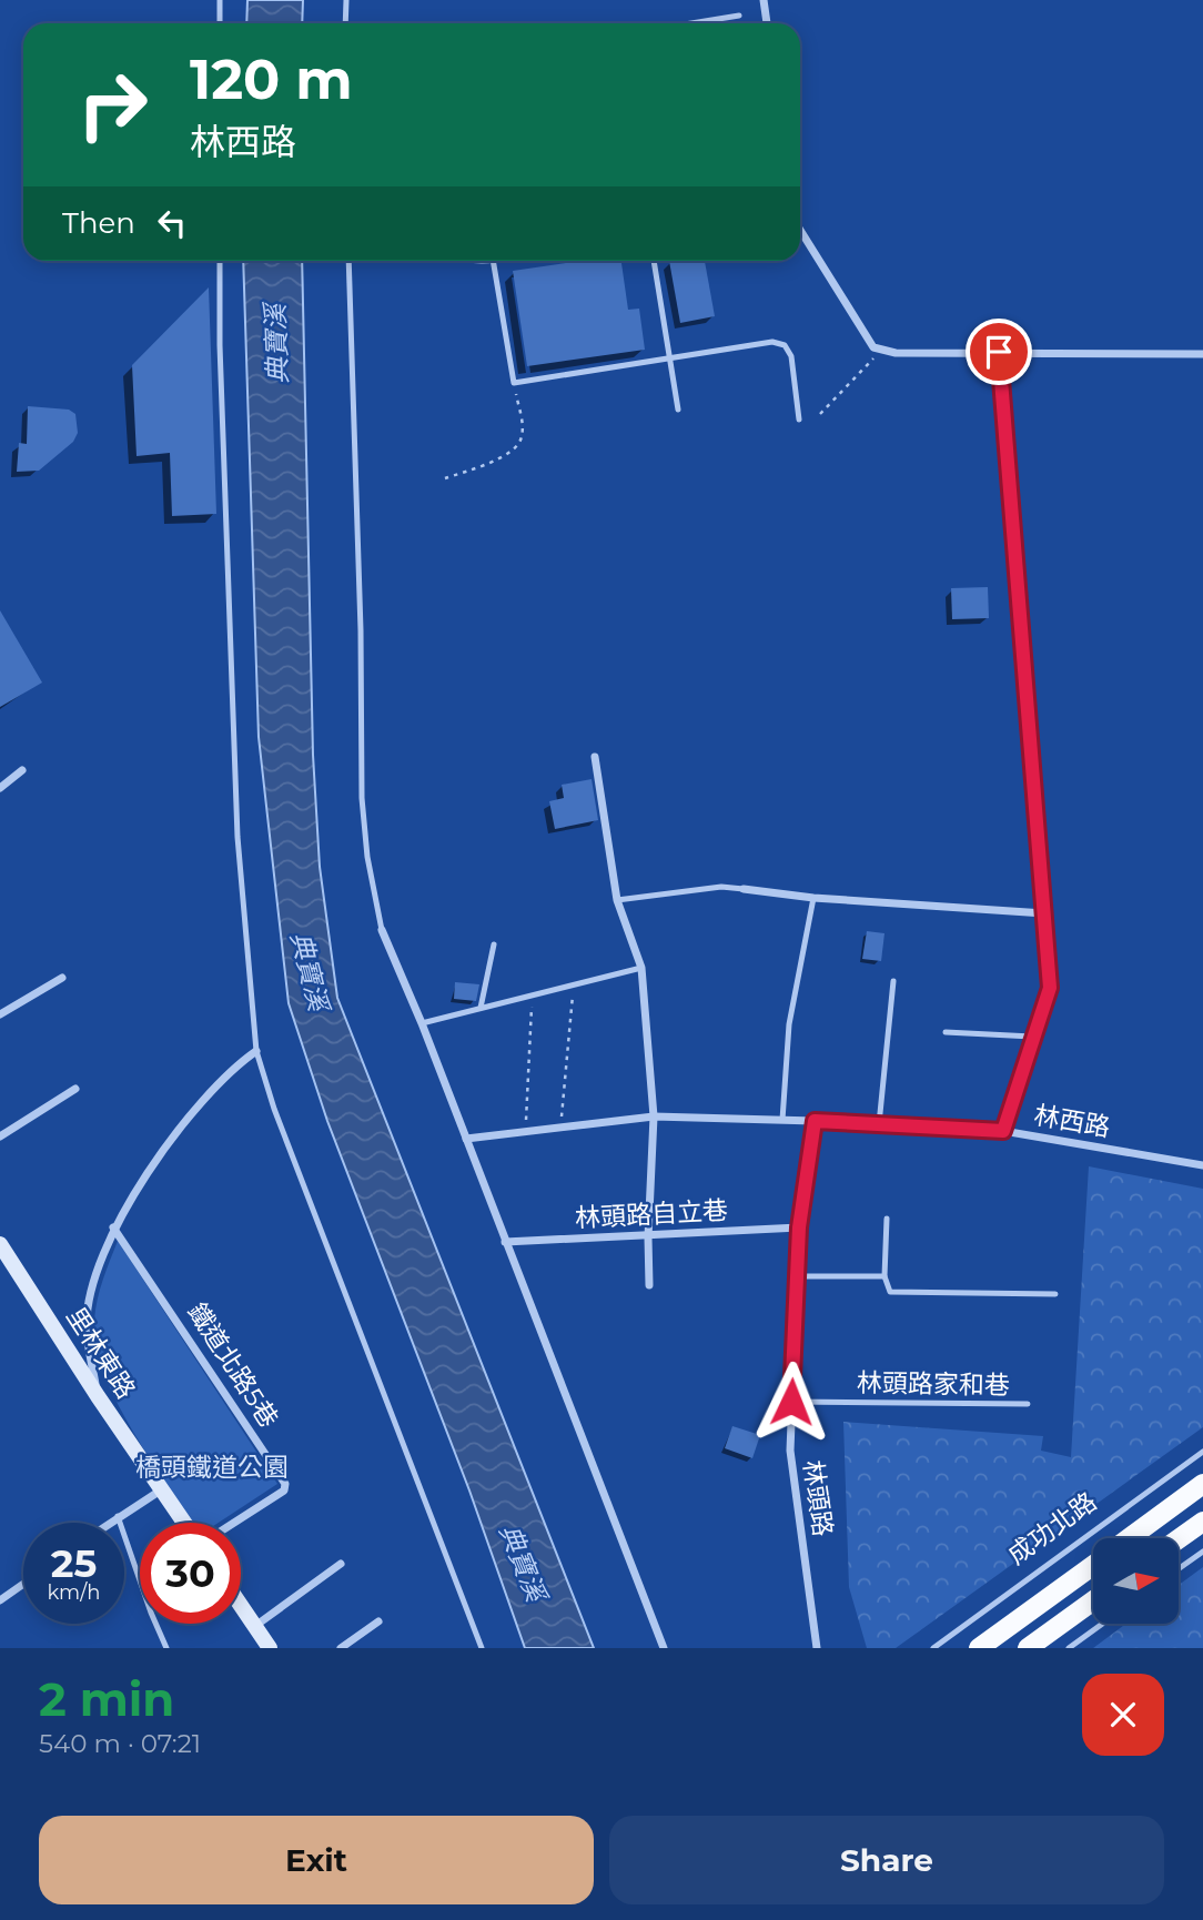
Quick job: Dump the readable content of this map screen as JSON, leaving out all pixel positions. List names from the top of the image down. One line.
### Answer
{"streets":{"street":["林西路","林頭路自立巷","里林東路","鐵道北路5巷","林頭路"],"lane":["林頭路家和巷","成功北路"]},"crossings":[["林西路","林頭路"],["林頭路自立巷","林頭路"],["林頭路家和巷","林頭路"]],"water":["典寶溪"],"parks":["橋頭鐵道公園"],"north":"right","page":{"turn":["120 m","林西路"],"then":"Then","speed":"25 km/h","limit":"30","heading":["2 min","540 m · 07:21"],"buttons":["Exit","Share"]}}
